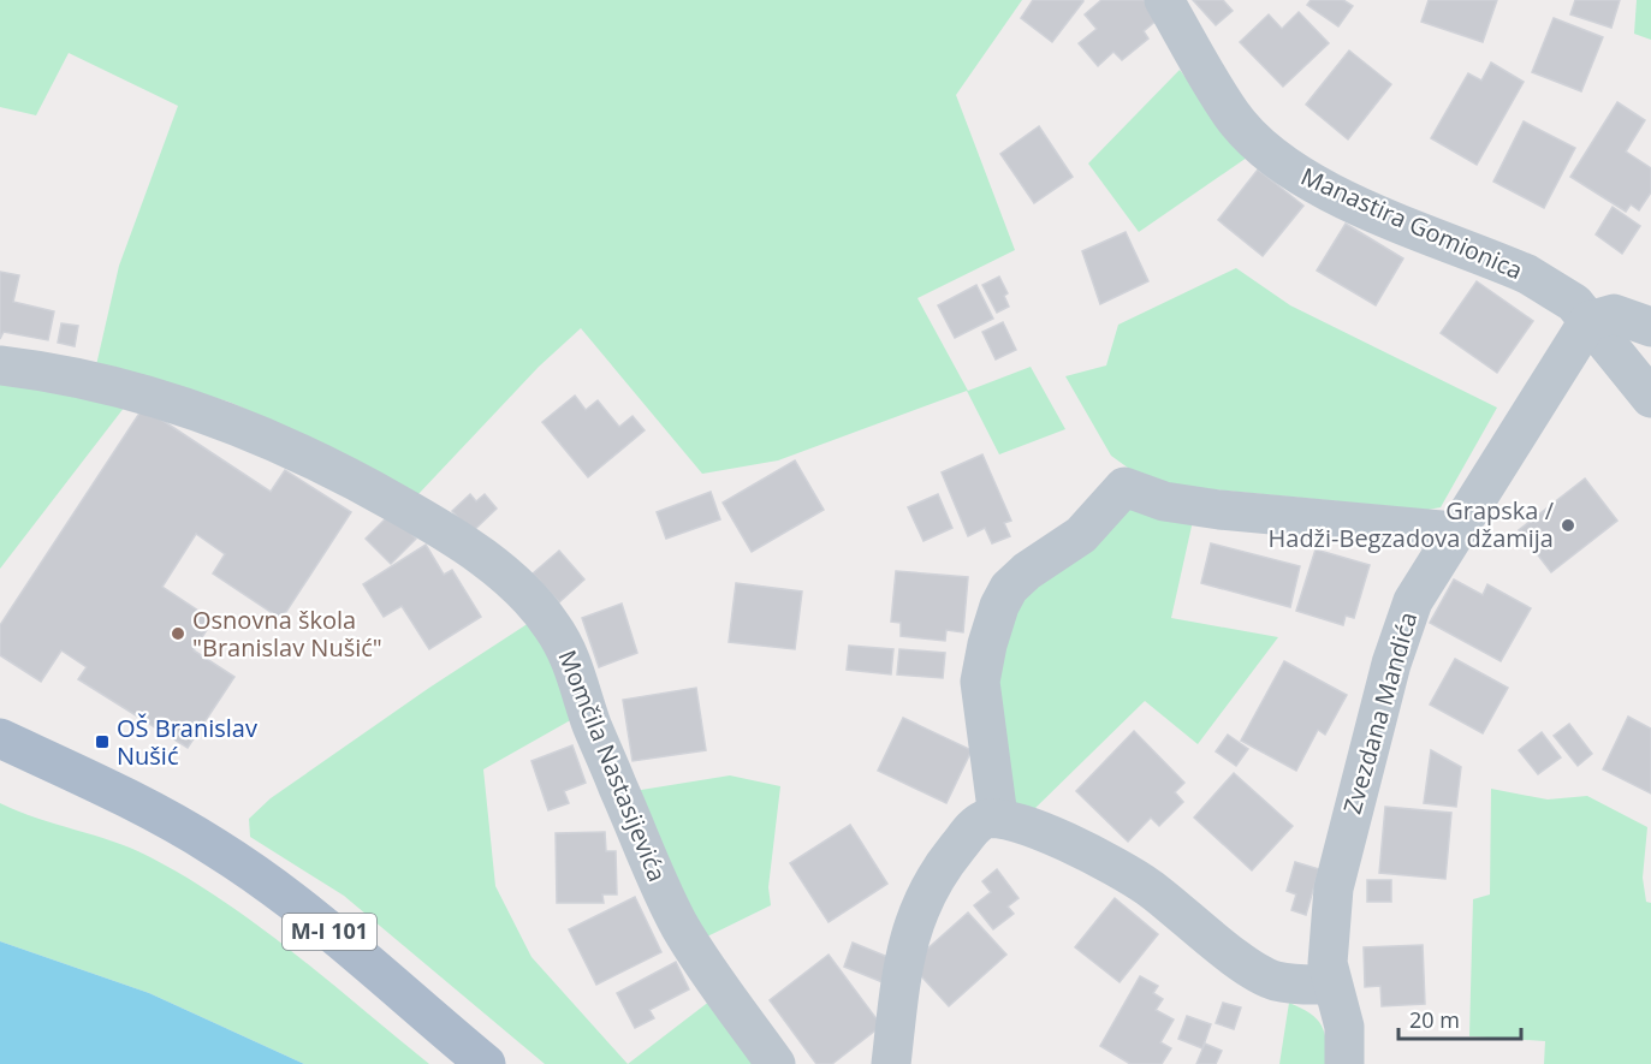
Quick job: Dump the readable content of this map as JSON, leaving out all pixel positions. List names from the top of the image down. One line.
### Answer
{"streets":{"main road":["M-I 101"],"street":["Manastira Gomionica","Zvezdana Mandića","Momčila Nastasijevića"]},"crossings":[["Manastira Gomionica","Zvezdana Mandića"]],"places":{"other":["Grapska / Hadži-Begzadova džamija","Osnovna škola \"Branislav Nušić\""],"transit":["OŠ Branislav Nušić"]},"scale_bar":"20 m"}
